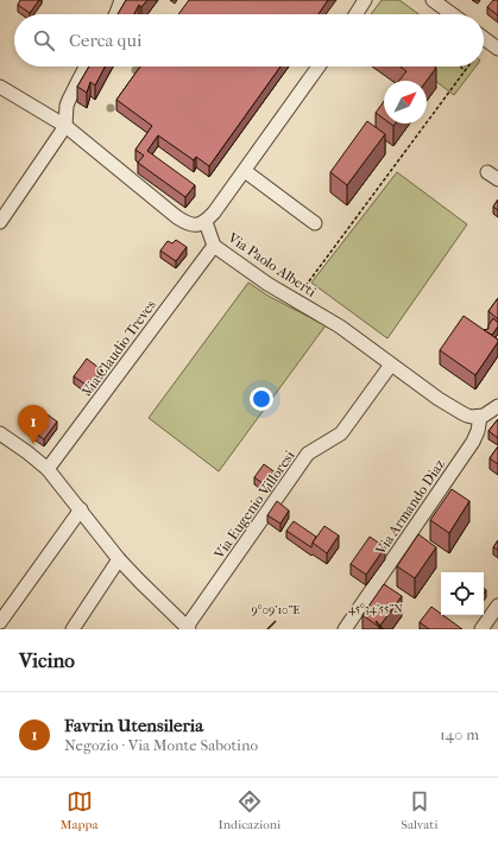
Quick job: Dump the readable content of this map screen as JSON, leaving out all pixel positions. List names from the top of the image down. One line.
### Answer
{"streets":{"street":["Via Paolo Alberti","Via Claudio Treves","Via Eugenio Villoresi","Via Armando Diaz"]},"crossings":[["Via Paolo Alberti","Via Claudio Treves"],["Via Paolo Alberti","Via Eugenio Villoresi"],["Via Paolo Alberti","Via Armando Diaz"]],"north":"top right","page":{"search":"Cerca qui","pins":"1","heading":"Vicino","list":[{"mark":"1","name":"Favrin Utensileria","note":"Negozio · Via Monte Sabotino","value":"140 m"}],"nav":["Mappa","Indicazioni","Salvati"]},"coordinates":["45°34'55\"N","9°09'10\"E"]}
